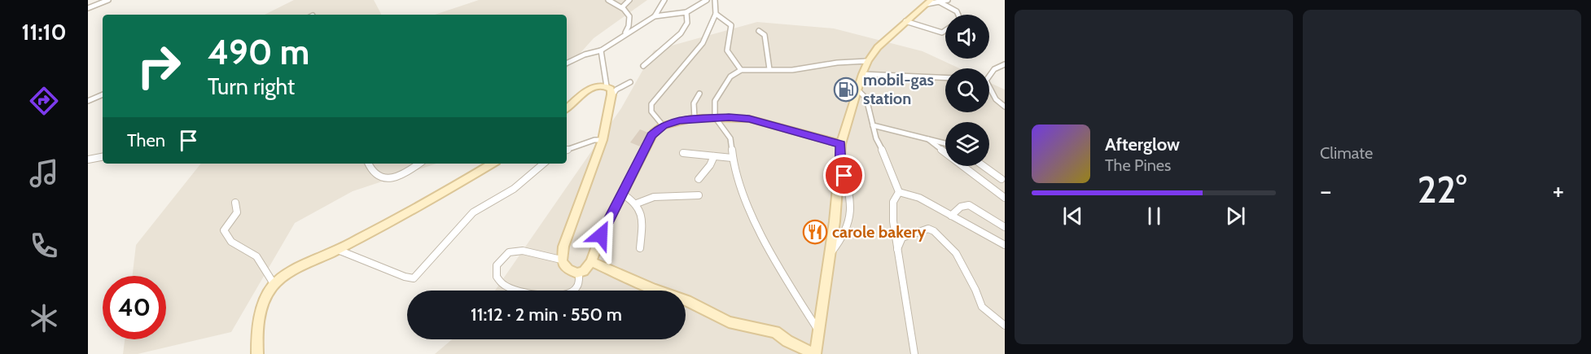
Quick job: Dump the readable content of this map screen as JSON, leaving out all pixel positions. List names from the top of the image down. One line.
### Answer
{"places":{"fuel station":["mobil-gas station"],"restaurant":["carole bakery"]},"page":{"tabs":"11:10","tile":"Climate","turn":["490 m","Turn right"],"then":"Then","song":["Afterglow","The Pines"],"heat":["−","22°","+"],"limit":"40","trip":"11:12 · 2 min · 550 m"}}
